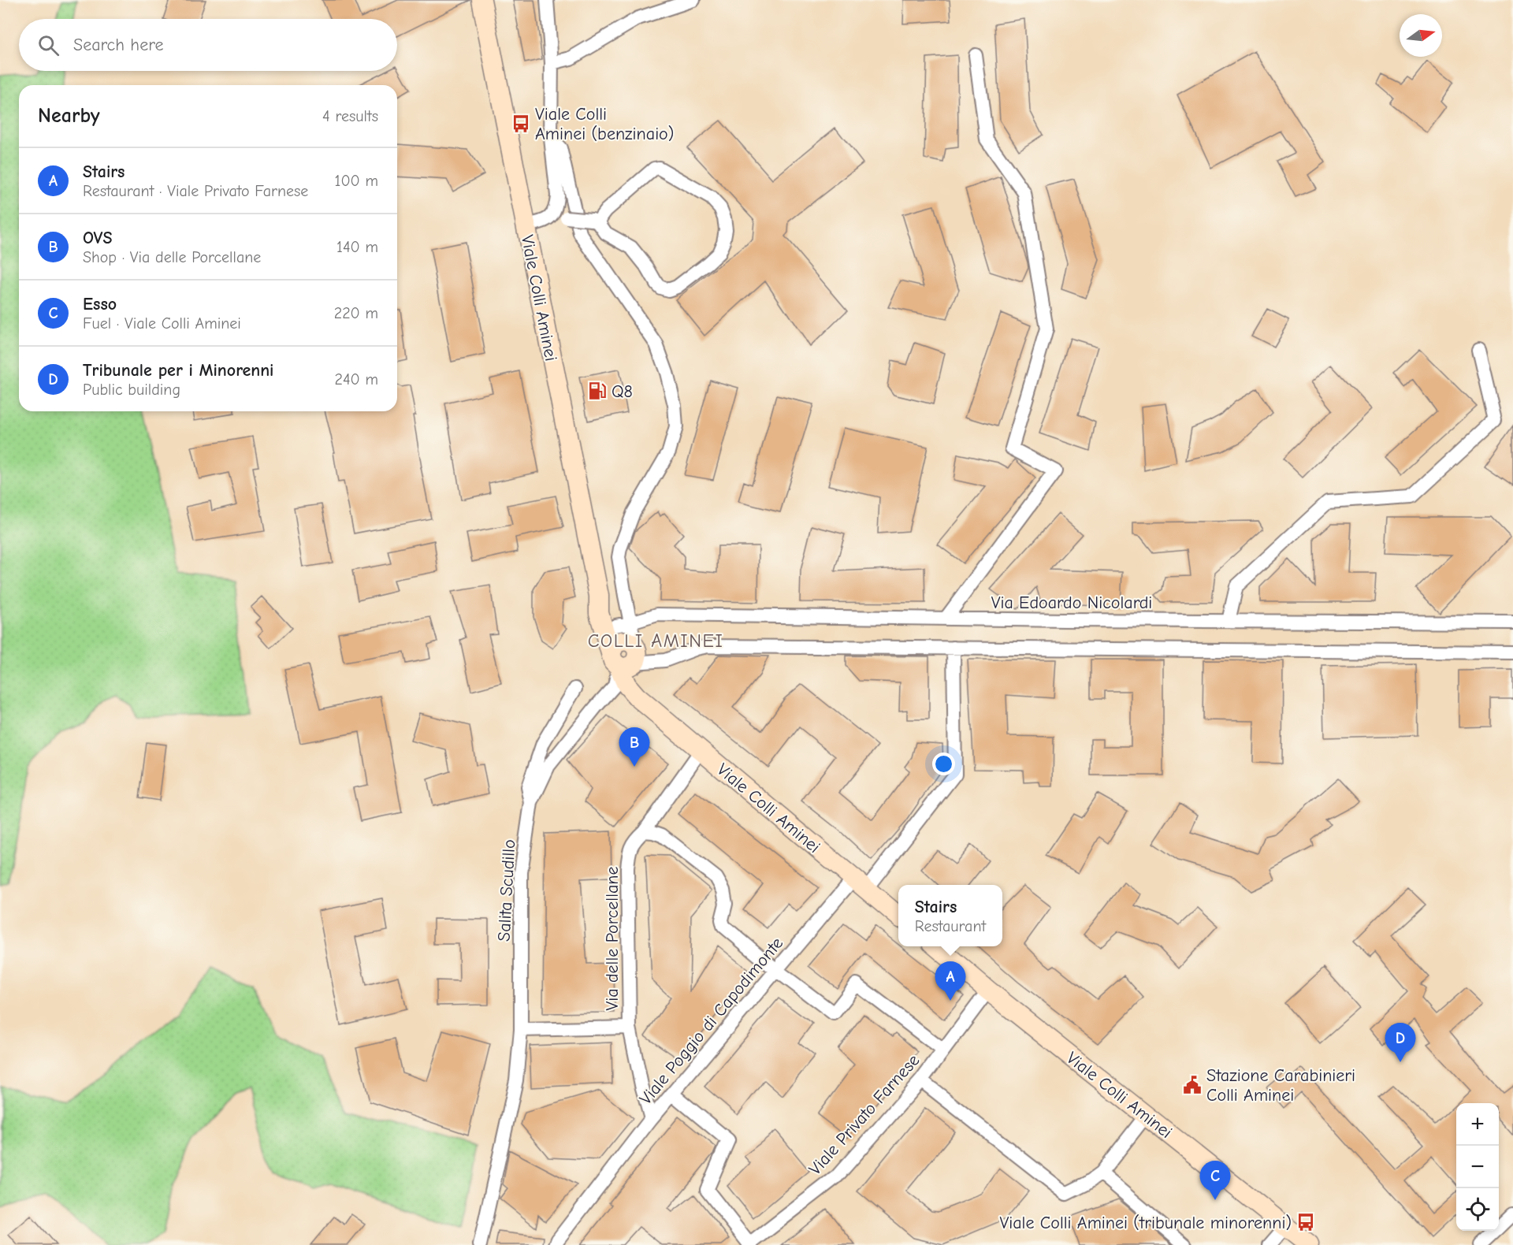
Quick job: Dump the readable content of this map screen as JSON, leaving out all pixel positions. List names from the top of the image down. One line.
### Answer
{"streets":{"main road":["Viale Colli Aminei"],"street":["Via Edoardo Nicolardi","Salita Scudillo","Via delle Porcellane","Viale Poggio di Capodimonte","Viale Privato Farnese"]},"crossings":[["Viale Colli Aminei","Via Edoardo Nicolardi"],["Viale Colli Aminei","Salita Scudillo"],["Viale Colli Aminei","Via delle Porcellane"],["Viale Colli Aminei","Viale Poggio di Capodimonte"],["Viale Colli Aminei","Viale Privato Farnese"],["Via Edoardo Nicolardi","Salita Scudillo"],["Via delle Porcellane","Viale Poggio di Capodimonte"]],"districts":["COLLI AMINEI"],"places":{"bus stop":["Viale Colli Aminei (benzinaio)","Viale Colli Aminei (tribunale minorenni)"],"fuel station":["Q8"],"public building":["Stazione Carabinieri Colli Aminei"]},"north":"right","page":{"search":"Search here","heading":["Nearby","4 results"],"list":[{"mark":"A","name":"Stairs","note":"Restaurant · Viale Privato Farnese","value":"100 m"},{"mark":"B","name":"OVS","note":"Shop · Via delle Porcellane","value":"140 m"},{"mark":"C","name":"Esso","note":"Fuel · Viale Colli Aminei","value":"220 m"},{"mark":"D","name":"Tribunale per i Minorenni","note":"Public building","value":"240 m"}],"pins":["B","A","D","C"],"popup":["Stairs","Restaurant"],"map_buttons":["+","−"]}}
